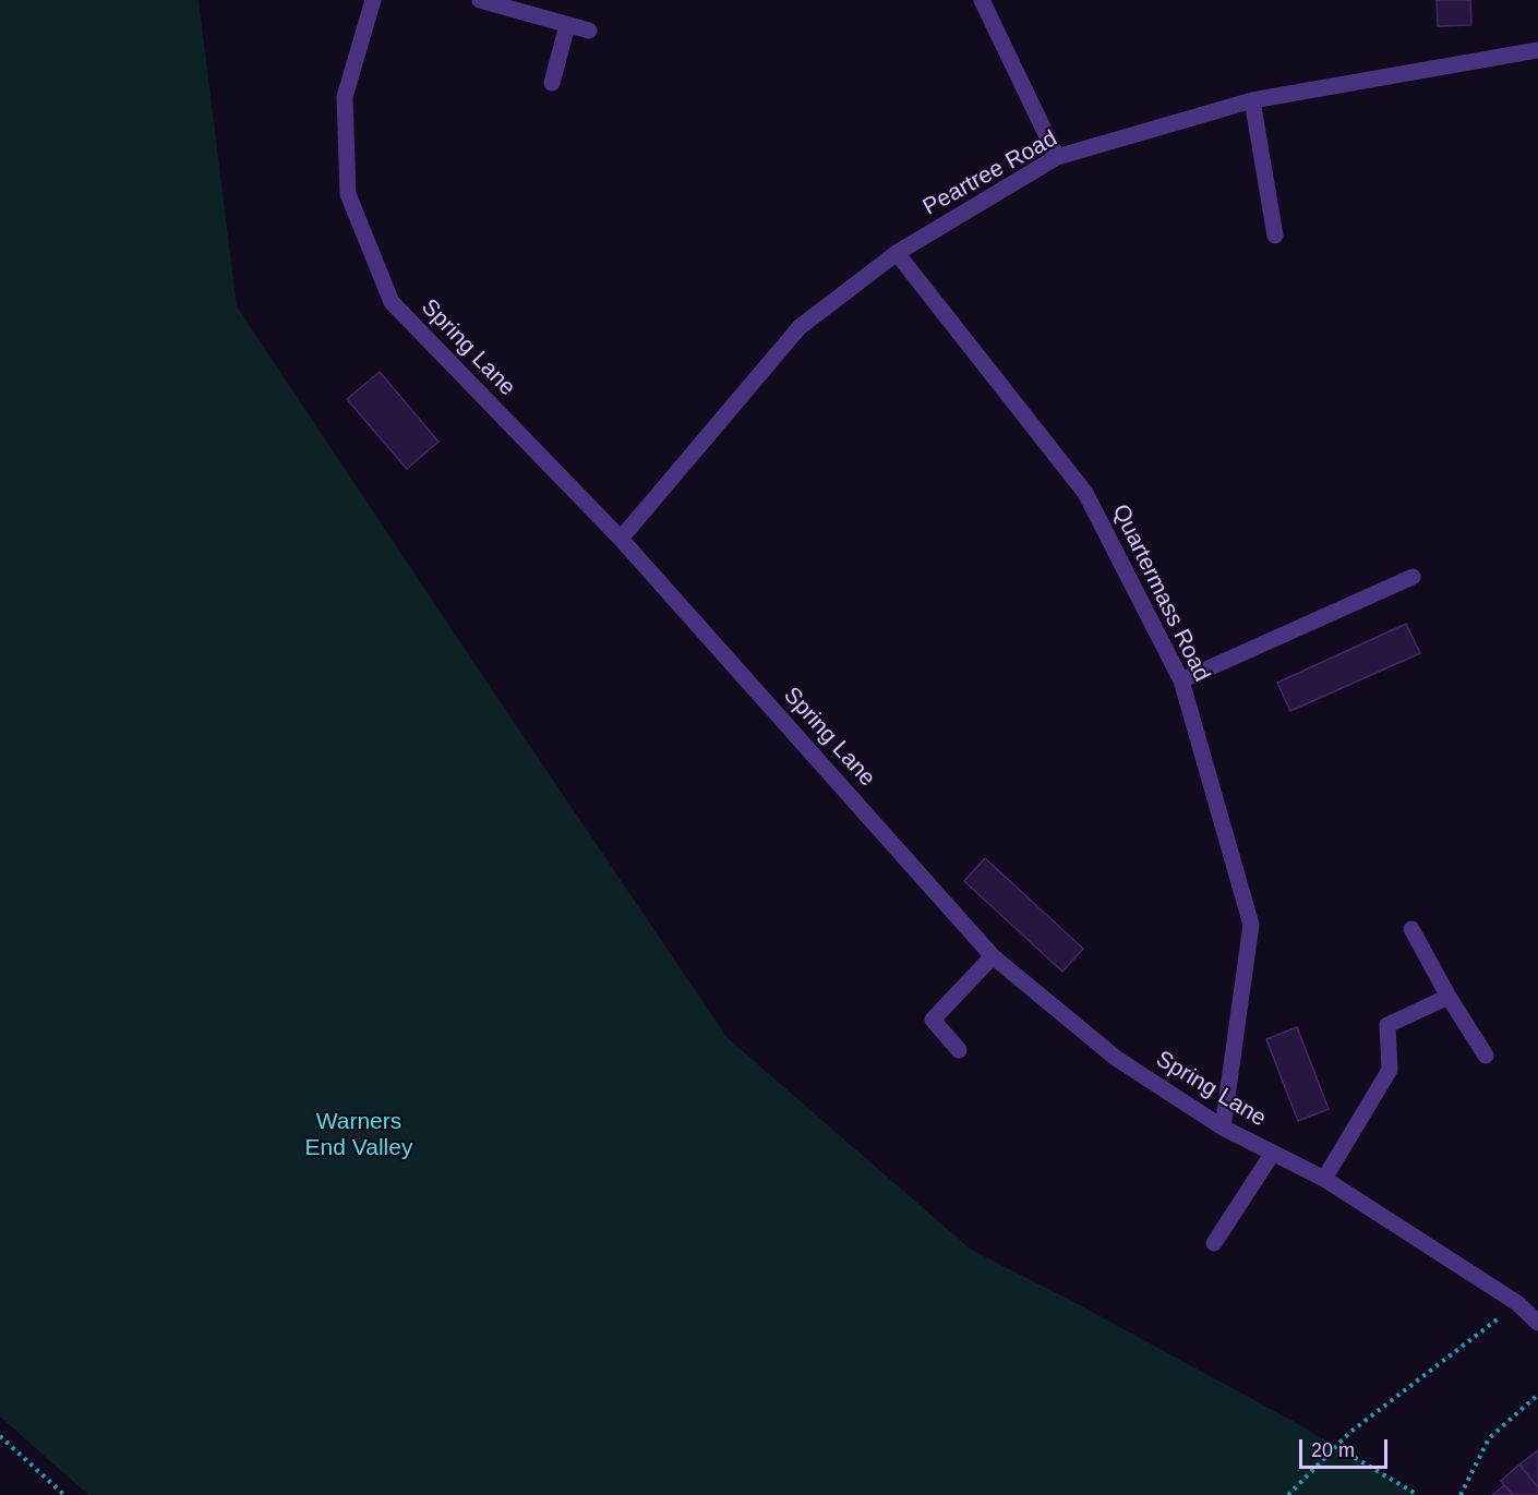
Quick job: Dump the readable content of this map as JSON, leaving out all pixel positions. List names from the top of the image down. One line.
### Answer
{"streets":{"street":["Peartree Road","Spring Lane","Quartermass Road"]},"crossings":[["Peartree Road","Spring Lane"],["Peartree Road","Quartermass Road"],["Spring Lane","Quartermass Road"]],"parks":["Warners End Valley"],"scale_bar":"20 m"}
